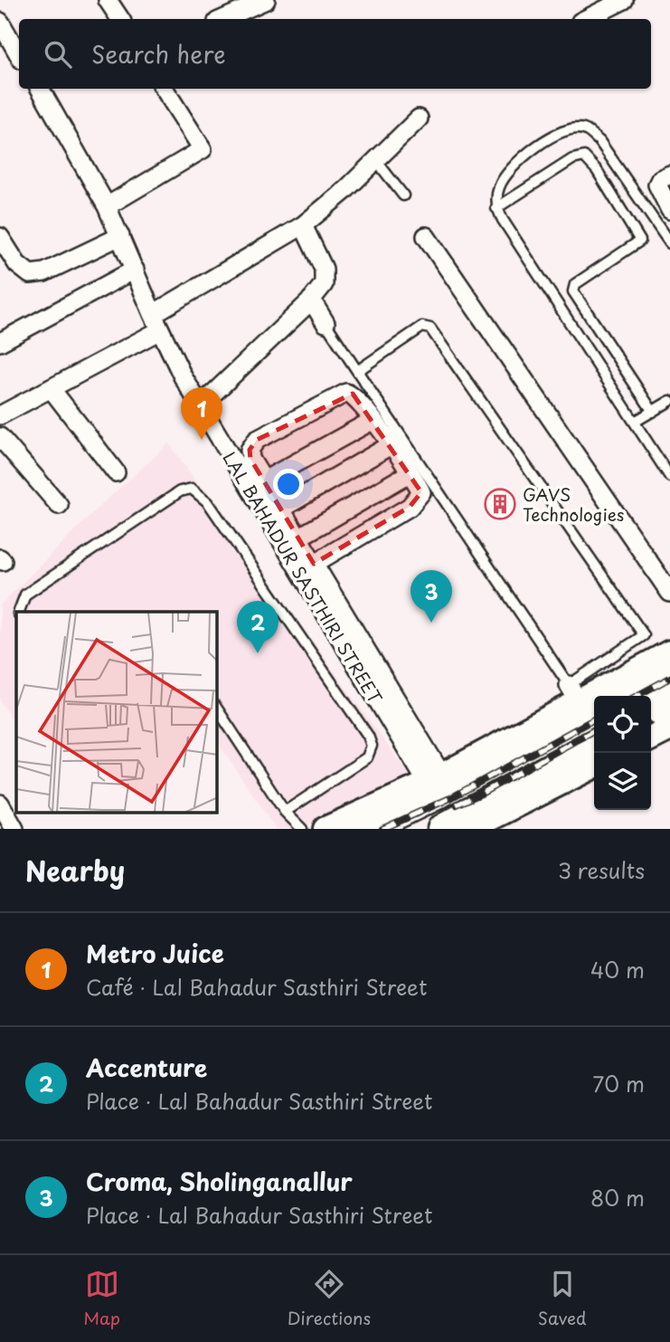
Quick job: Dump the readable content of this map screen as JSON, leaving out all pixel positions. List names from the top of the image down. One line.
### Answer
{"streets":{"street":["LAL BAHADUR SASTHIRI STREET"]},"places":{"building":["GAVS Technologies"]},"page":{"search":"Search here","pins":["1","3","2"],"heading":["Nearby","3 results"],"list":[{"mark":"1","name":"Metro Juice","note":"Café · Lal Bahadur Sasthiri Street","value":"40 m"},{"mark":"2","name":"Accenture","note":"Place · Lal Bahadur Sasthiri Street","value":"70 m"},{"mark":"3","name":"Croma, Sholinganallur","note":"Place · Lal Bahadur Sasthiri Street","value":"80 m"}],"nav":["Map","Directions","Saved"]}}
